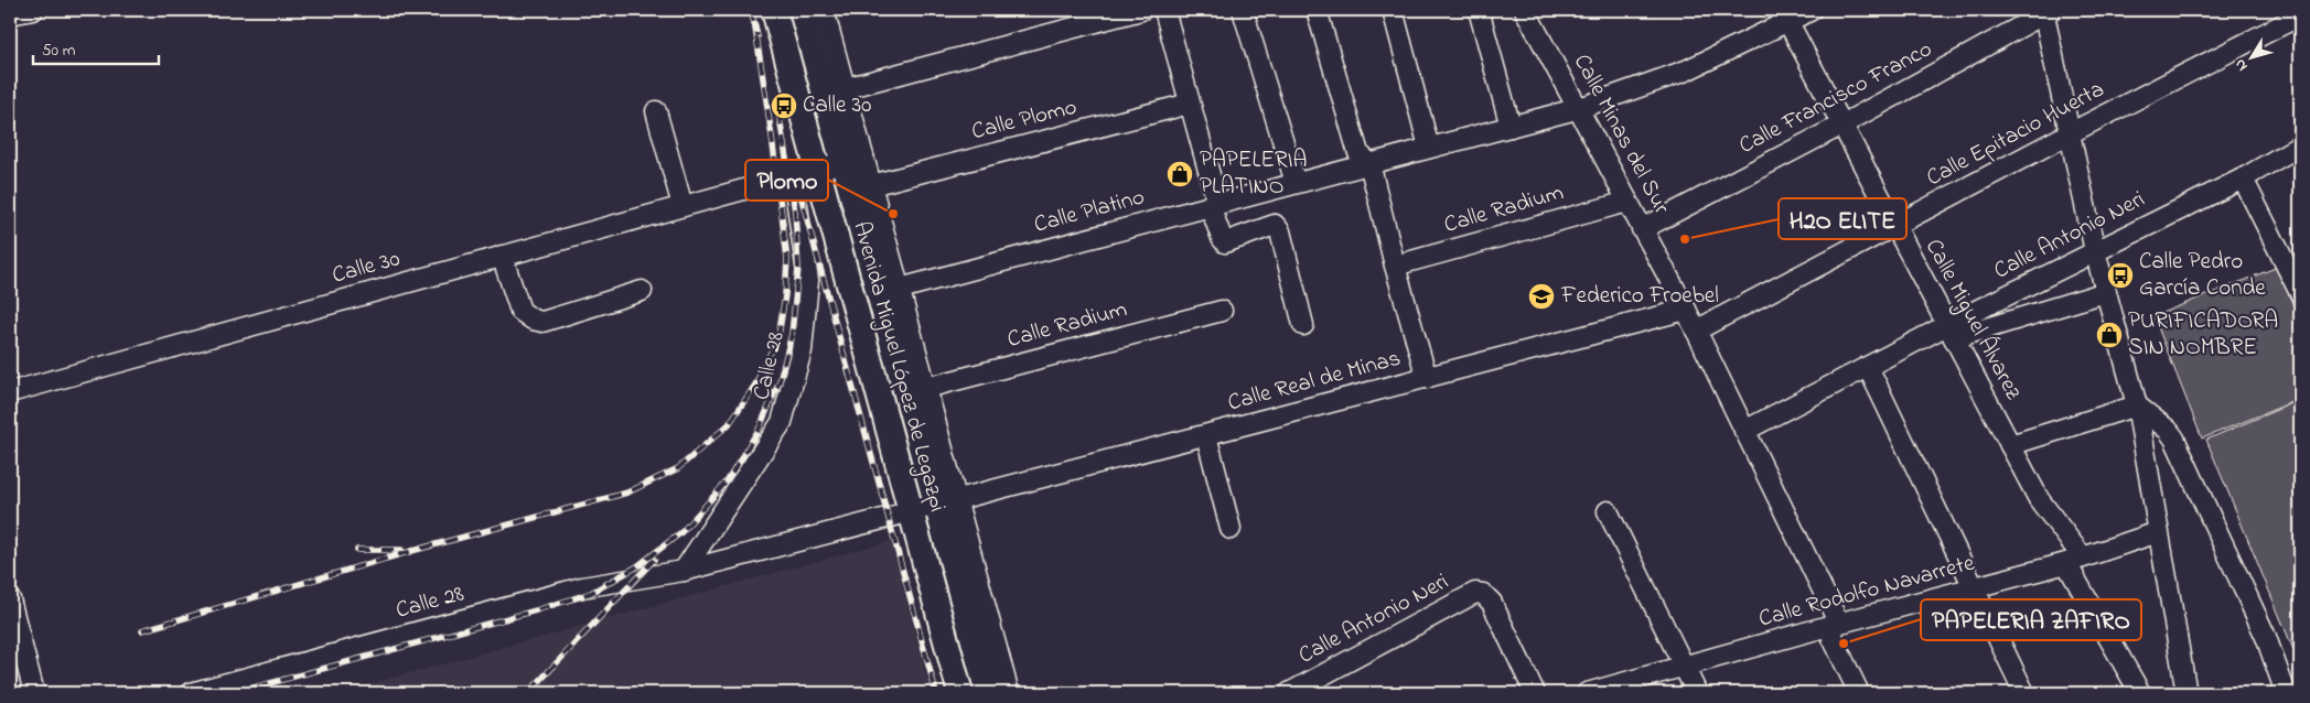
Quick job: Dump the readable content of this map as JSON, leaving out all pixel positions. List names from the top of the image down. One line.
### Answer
{"streets":{"main road":["Avenida Miguel López de Legazpi"],"street":["Calle Francisco Franco","Calle Plomo","Calle Minas del Sur","Calle Epitacio Huerta","Calle Radium","Calle Platino","Calle Antonio Neri","Calle 30","Calle Miguel Álvarez","Calle 28","Calle Real de Minas","Calle Rodolfo Navarrete"]},"crossings":[["Calle Francisco Franco","Calle Minas del Sur"],["Calle Francisco Franco","Calle Miguel Álvarez"],["Calle Plomo","Avenida Miguel López de Legazpi"],["Calle Minas del Sur","Calle Epitacio Huerta"],["Calle Minas del Sur","Calle Radium"],["Calle Minas del Sur","Calle Platino"],["Calle Minas del Sur","Calle Antonio Neri"],["Calle Minas del Sur","Calle Real de Minas"],["Calle Minas del Sur","Calle Rodolfo Navarrete"],["Calle Epitacio Huerta","Calle Miguel Álvarez"],["Calle Radium","Avenida Miguel López de Legazpi"],["Calle Platino","Calle Miguel Álvarez"],["Calle Platino","Avenida Miguel López de Legazpi"],["Calle Antonio Neri","Calle Miguel Álvarez"],["Calle 30","Calle 28"],["Calle 30","Avenida Miguel López de Legazpi"],["Calle Miguel Álvarez","Calle Rodolfo Navarrete"],["Calle 28","Avenida Miguel López de Legazpi"],["Calle 28","Calle Real de Minas"],["Avenida Miguel López de Legazpi","Calle Real de Minas"]],"places":{"bus stop":["Calle 30","Calle Pedro García Conde"],"shop":["PAPELERIA PLATINO","PURIFICADORA SIN NOMBRE"],"other":["Plomo","H2O ELITE","PAPELERIA ZAFIRO"],"school or university":["Federico Froebel"]},"scale_bar":"50 m","north":"bottom left"}
